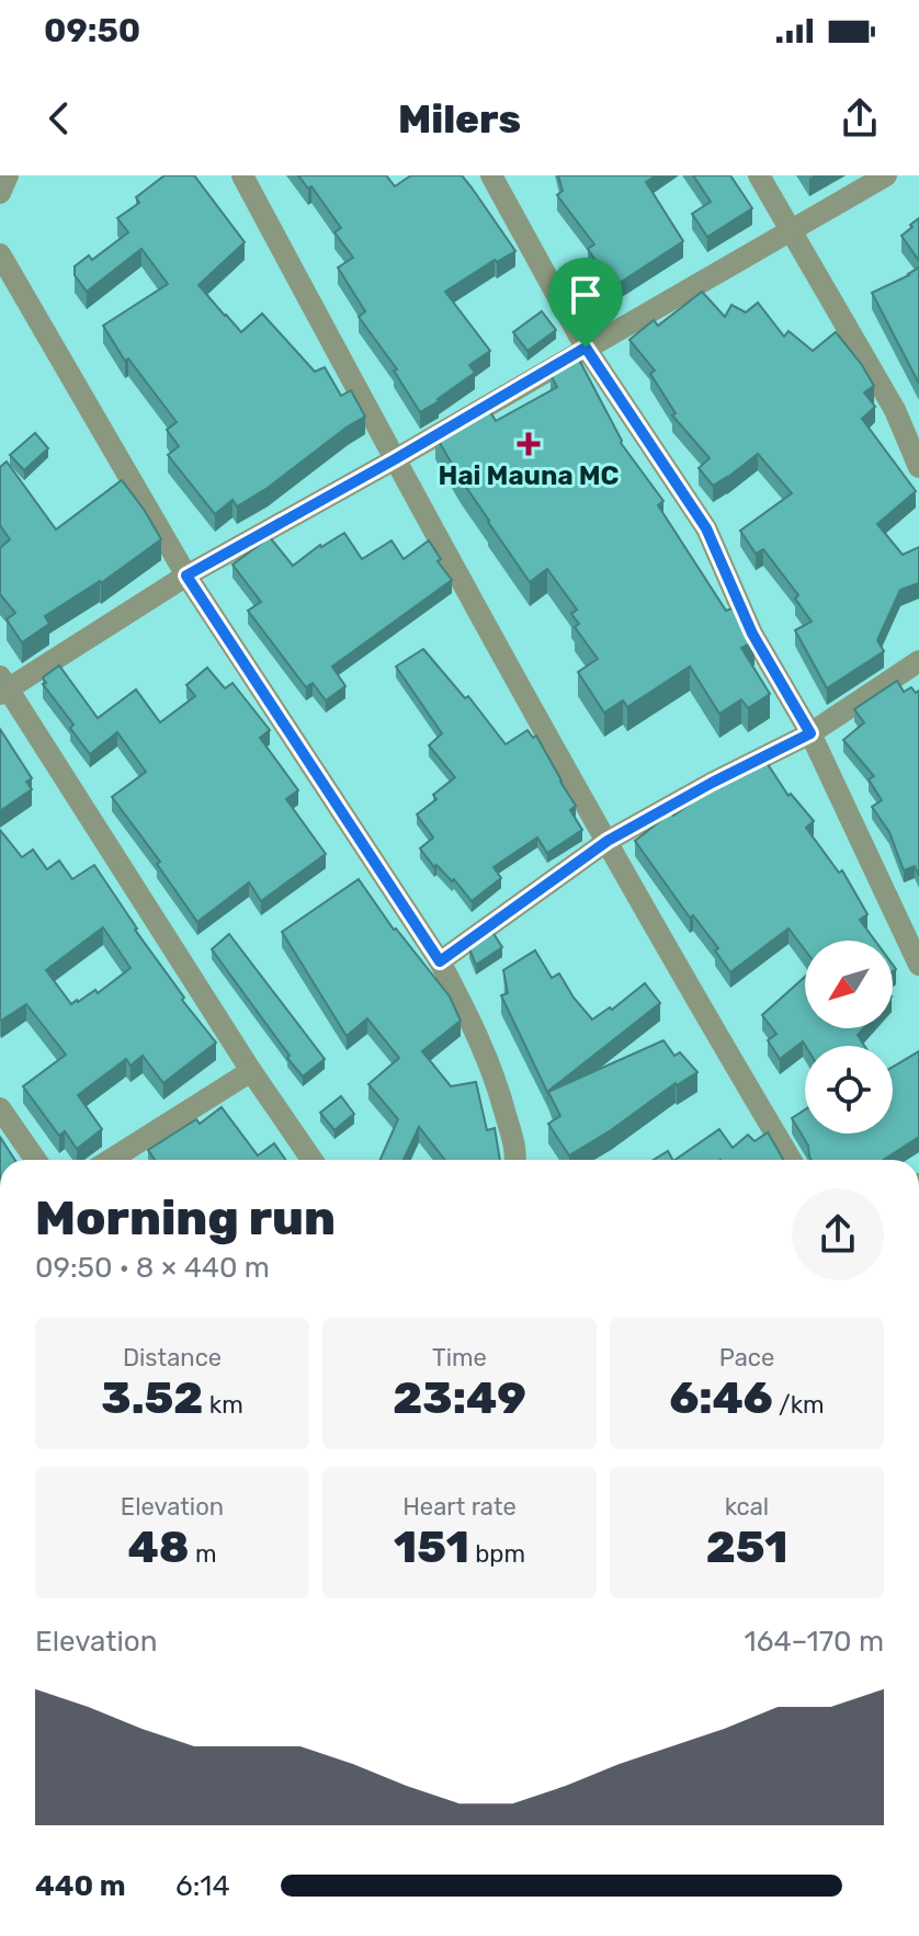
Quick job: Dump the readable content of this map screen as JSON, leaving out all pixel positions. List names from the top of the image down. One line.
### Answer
{"places":{"health":["Hai Mauna MC"]},"north":"bottom left","page":{"status":"09:50","header":"Milers","heading":["Morning run","09:50 · 8 × 440 m"],"stats":[["Distance","3.52 km"],["Time","23:49"],["Pace","6:46 /km"],["Elevation","48 m"],["Heart rate","151 bpm"],["kcal","251"]],"chart":["Elevation","164–170 m"],"list":[{"name":"440 m","note":"6:14"}]}}
